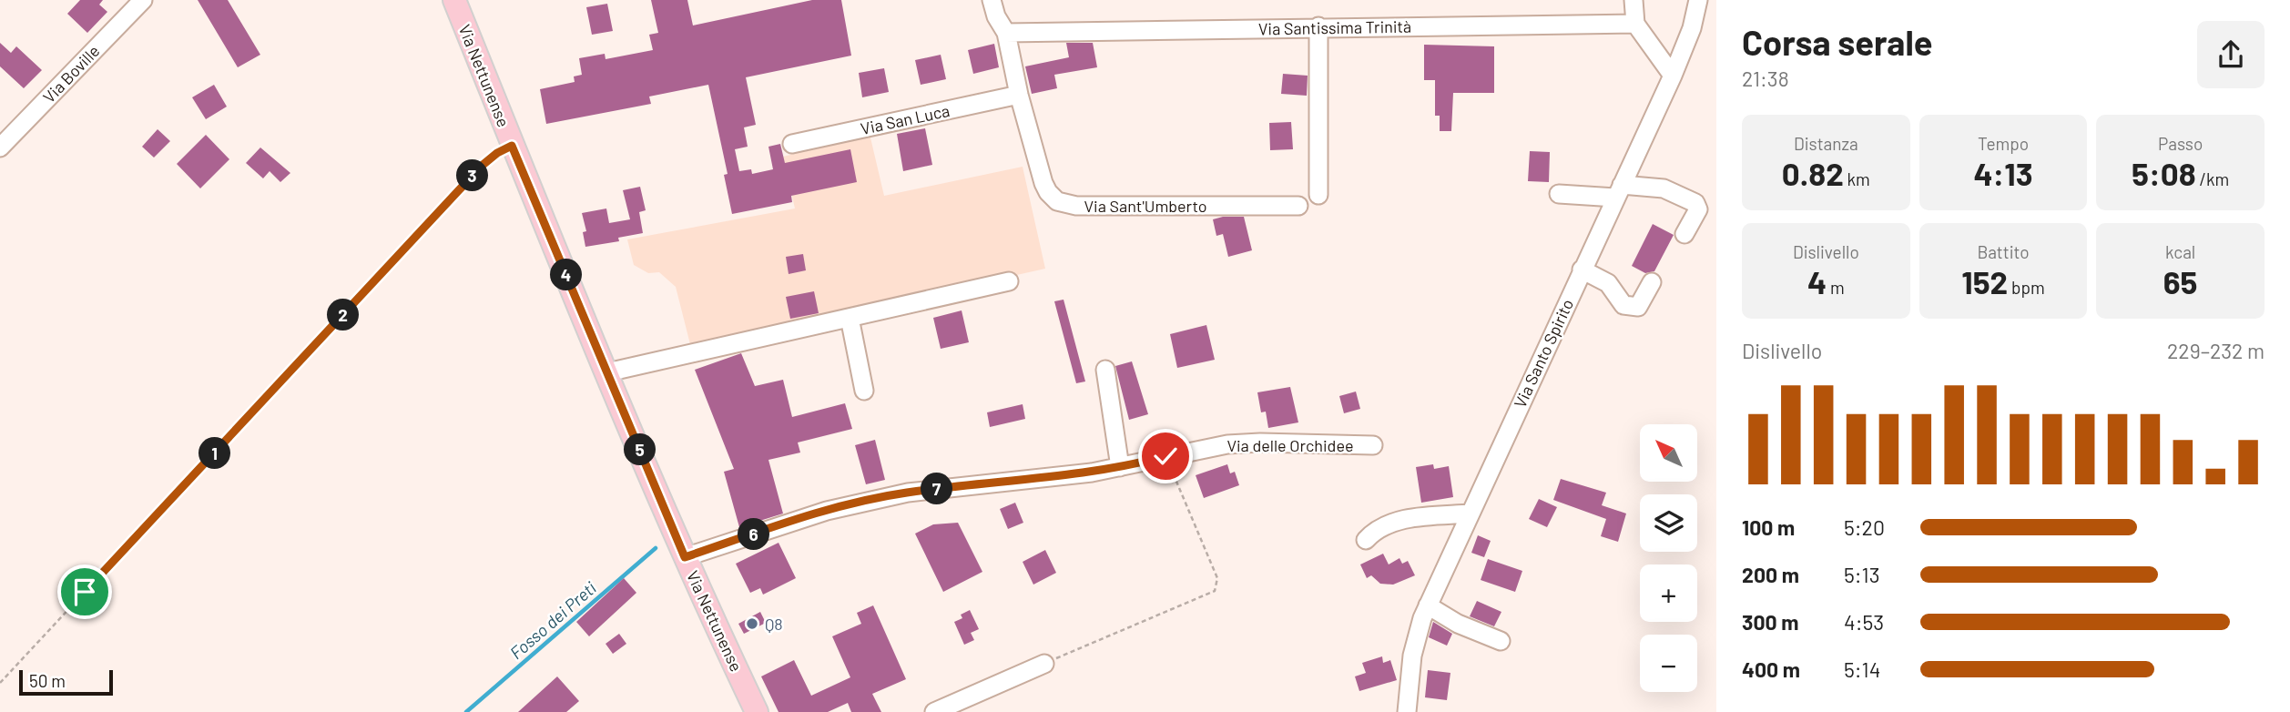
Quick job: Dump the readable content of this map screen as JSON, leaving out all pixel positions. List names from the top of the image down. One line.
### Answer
{"streets":{"main road":["Via Nettunense"],"street":["Via Santissima Trinità","Via Boville","Via San Luca","Via Sant'Umberto","Via Santo Spirito","Via delle Orchidee"]},"crossings":[["Via Santissima Trinità","Via Sant'Umberto"],["Via Nettunense","Via delle Orchidee"],["Via San Luca","Via Sant'Umberto"]],"water":["Fosso dei Preti"],"places":["Q8"],"scale_bar":"50 m","north":"top left","page":{"heading":["Corsa serale","21:38"],"stats":[["Distanza","0.82 km"],["Tempo","4:13"],["Passo","5:08 /km"],["Dislivello","4 m"],["Battito","152 bpm"],["kcal","65"]],"pins":["3","4","2","5","1","7","6"],"chart":["Dislivello","229–232 m"],"map_buttons":["+","−"],"list":[{"name":"100 m","note":"5:20"},{"name":"200 m","note":"5:13"},{"name":"300 m","note":"4:53"},{"name":"400 m","note":"5:14"}],"scale":"50 m"}}
